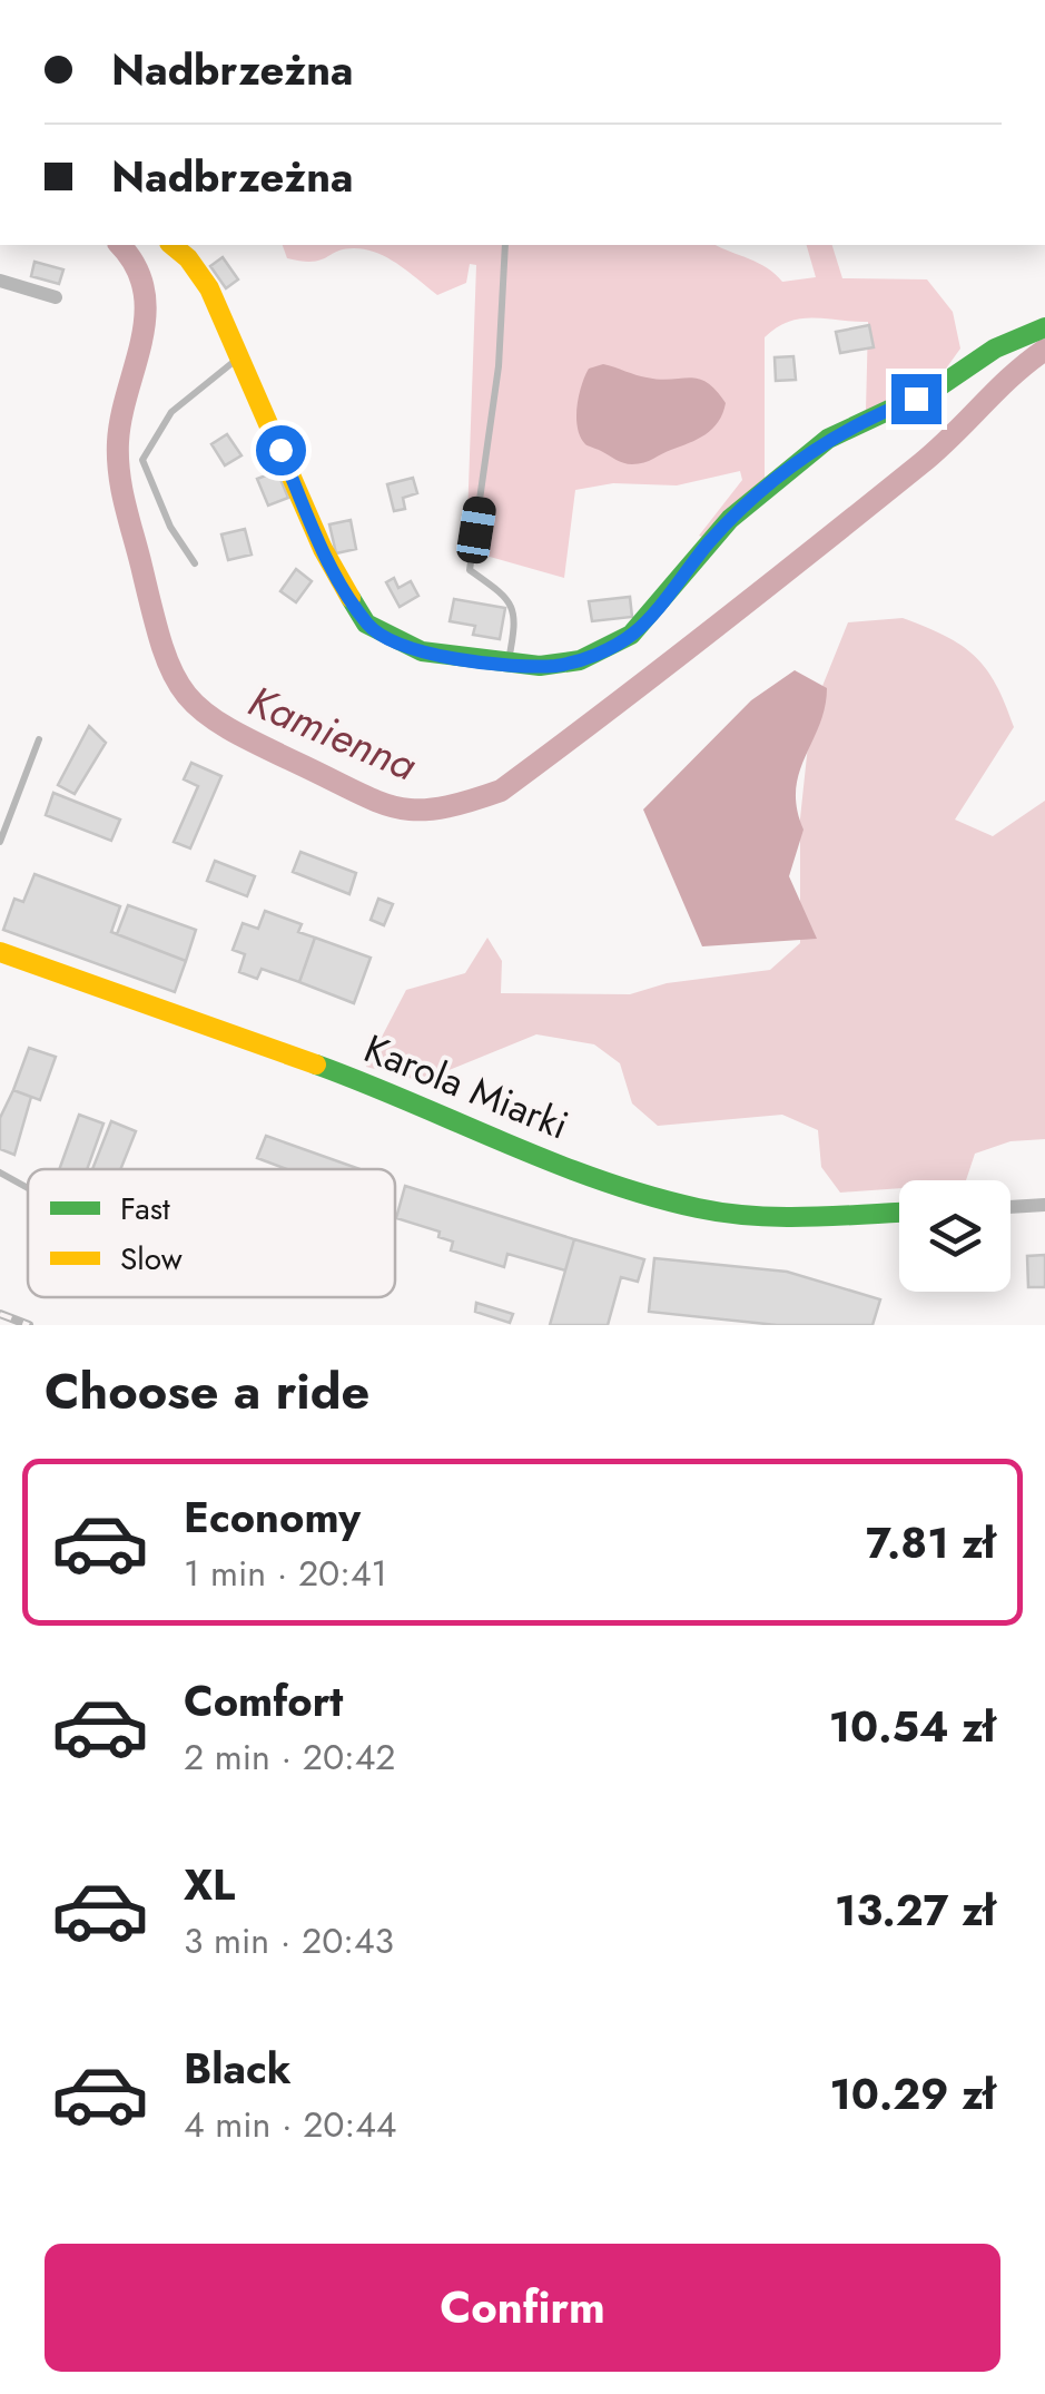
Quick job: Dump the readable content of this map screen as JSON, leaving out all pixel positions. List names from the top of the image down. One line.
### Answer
{"streets":{"street":["Karola Miarki"]},"water":["Kamienna"],"legend":["Fast","Slow"],"page":{"banner":["Nadbrzeżna","Nadbrzeżna"],"heading":"Choose a ride","list":[{"name":"Economy","note":"1 min · 20:41","value":"7.81 zł"},{"name":"Comfort","note":"2 min · 20:42","value":"10.54 zł"},{"name":"XL","note":"3 min · 20:43","value":"13.27 zł"},{"name":"Black","note":"4 min · 20:44","value":"10.29 zł"}],"buttons":"Confirm"}}
